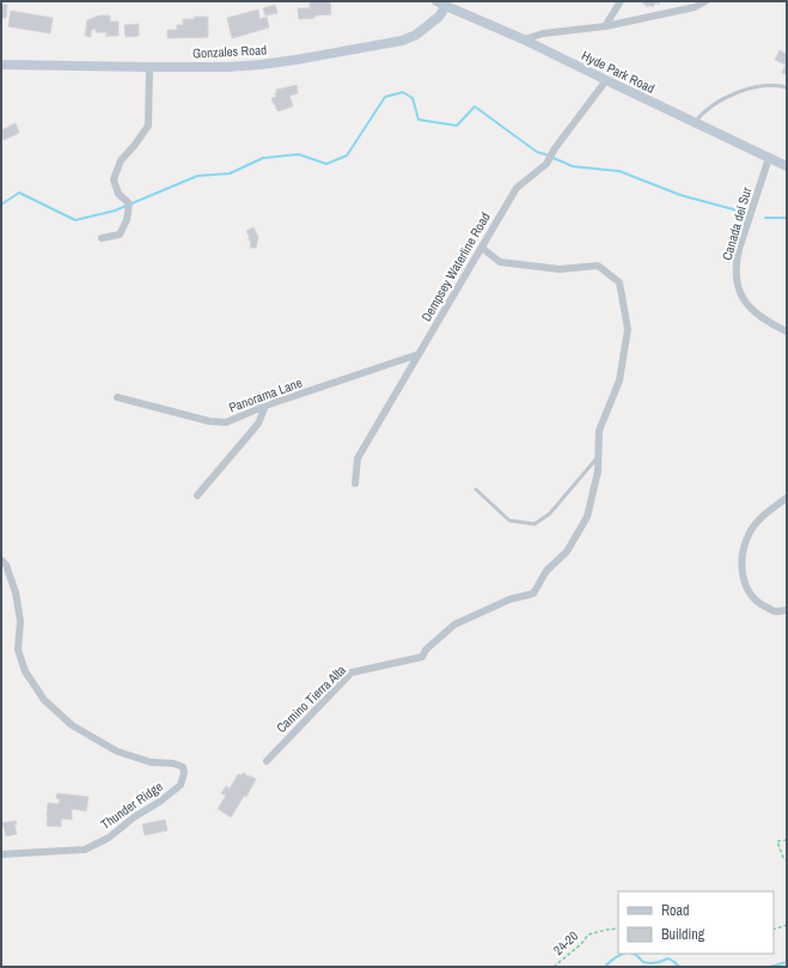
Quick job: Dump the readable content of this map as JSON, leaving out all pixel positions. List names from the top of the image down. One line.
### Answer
{"streets":{"street":["Gonzales Road","Hyde Park Road","Canada del Sur","Dempsey Waterline Road","Panorama Lane","Camino Tierra Alta","Thunder Ridge"],"path":["24-20"]},"crossings":[["Gonzales Road","Hyde Park Road"],["Hyde Park Road","Canada del Sur"],["Hyde Park Road","Dempsey Waterline Road"],["Dempsey Waterline Road","Panorama Lane"],["Dempsey Waterline Road","Camino Tierra Alta"]],"legend":["Road","Building"]}
